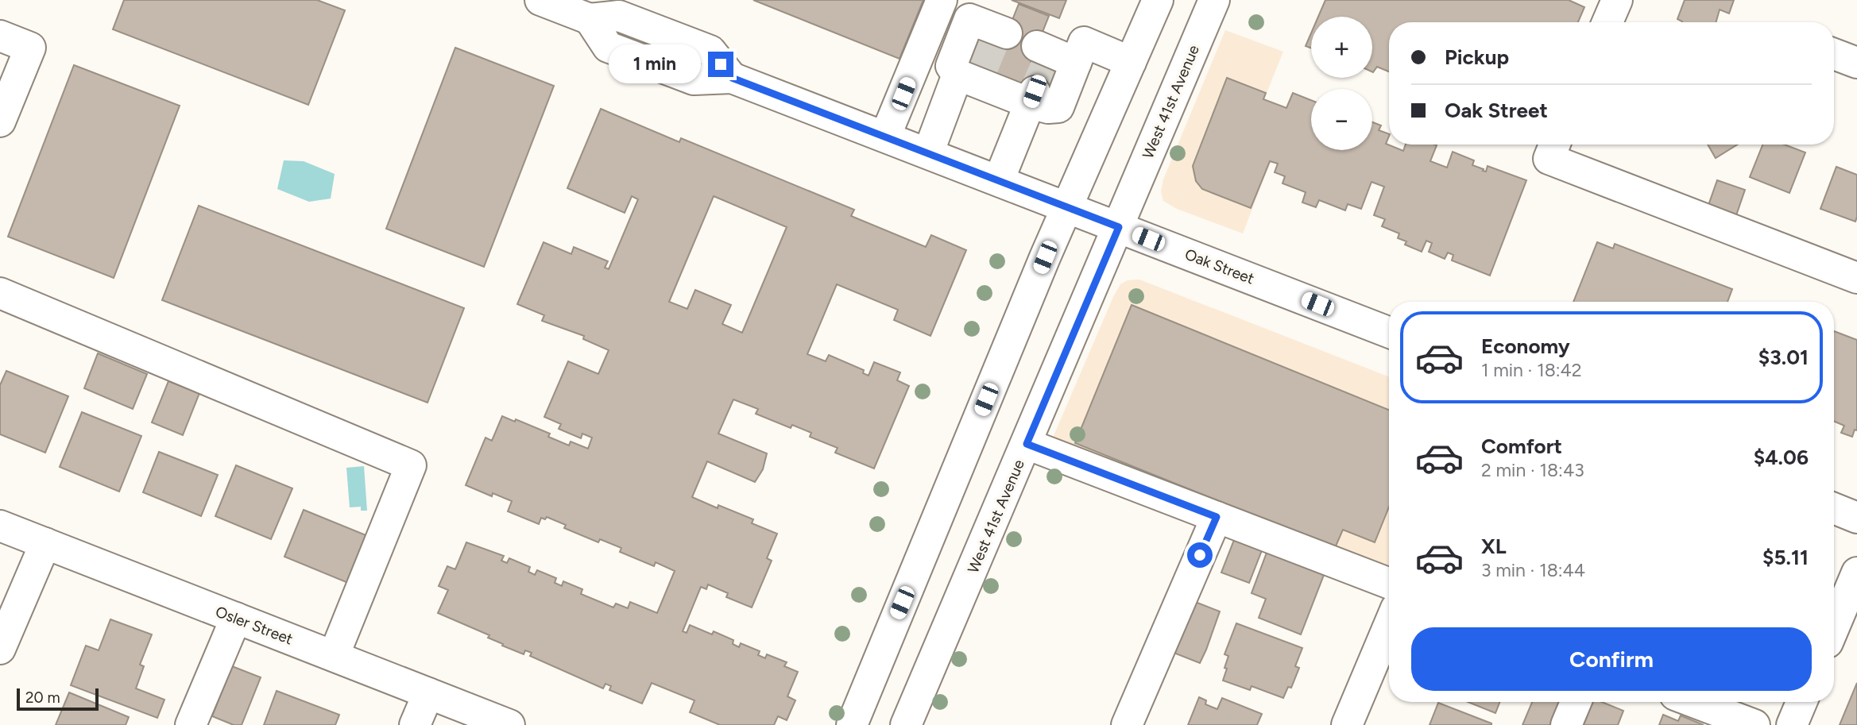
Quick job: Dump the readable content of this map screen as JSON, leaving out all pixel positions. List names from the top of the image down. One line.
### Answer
{"streets":{"main road":["West 41st Avenue","Oak Street","Osler Street"]},"crossings":[["West 41st Avenue","Oak Street"]],"scale_bar":"20 m","page":{"map_buttons":["+","−"],"banner":["Pickup","Oak Street"],"bubble":"1 min","list":[{"name":"Economy","note":"1 min · 18:42","value":"$3.01"},{"name":"Comfort","note":"2 min · 18:43","value":"$4.06"},{"name":"XL","note":"3 min · 18:44","value":"$5.11"}],"buttons":"Confirm","scale":"20 m"}}
